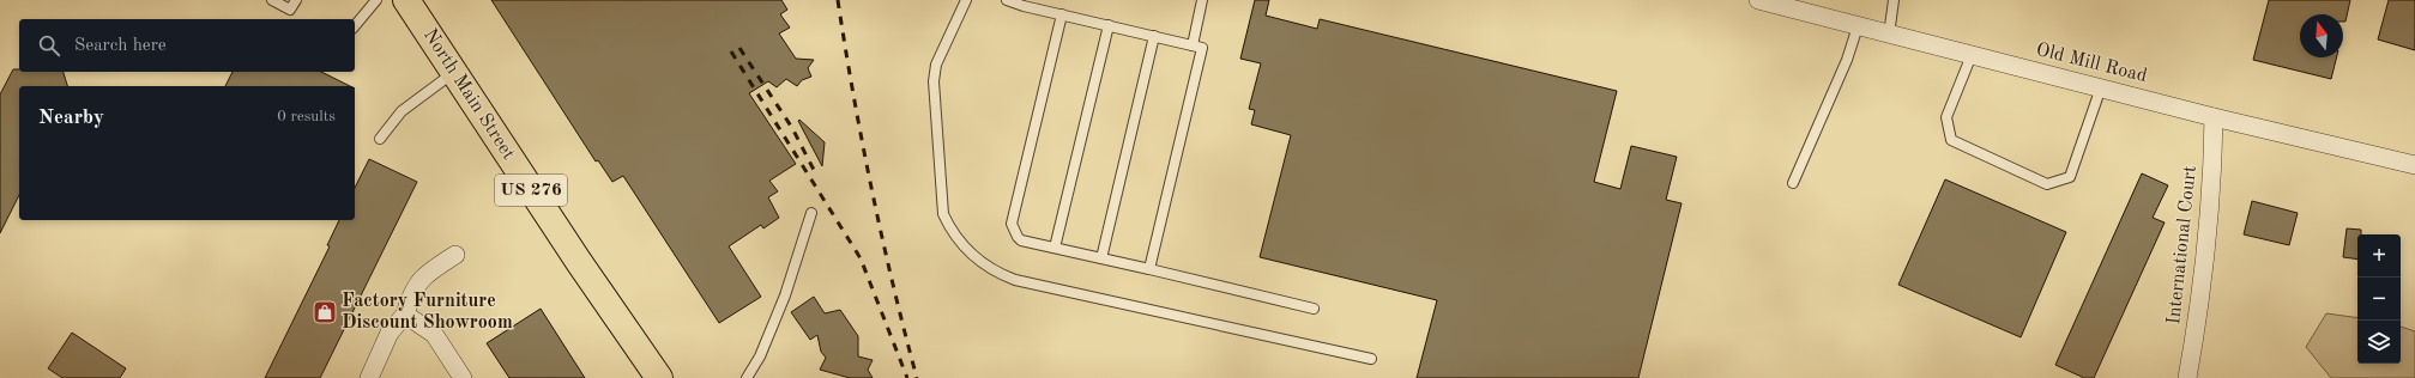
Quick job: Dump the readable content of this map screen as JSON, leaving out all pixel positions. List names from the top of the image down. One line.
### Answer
{"streets":{"main road":["North Main Street","US 276"],"street":["Old Mill Road","International Court"]},"crossings":[["Old Mill Road","International Court"]],"places":{"shop":["Factory Furniture Discount Showroom"]},"north":"top","page":{"search":"Search here","heading":["Nearby","0 results"],"map_buttons":["+","−"]}}
